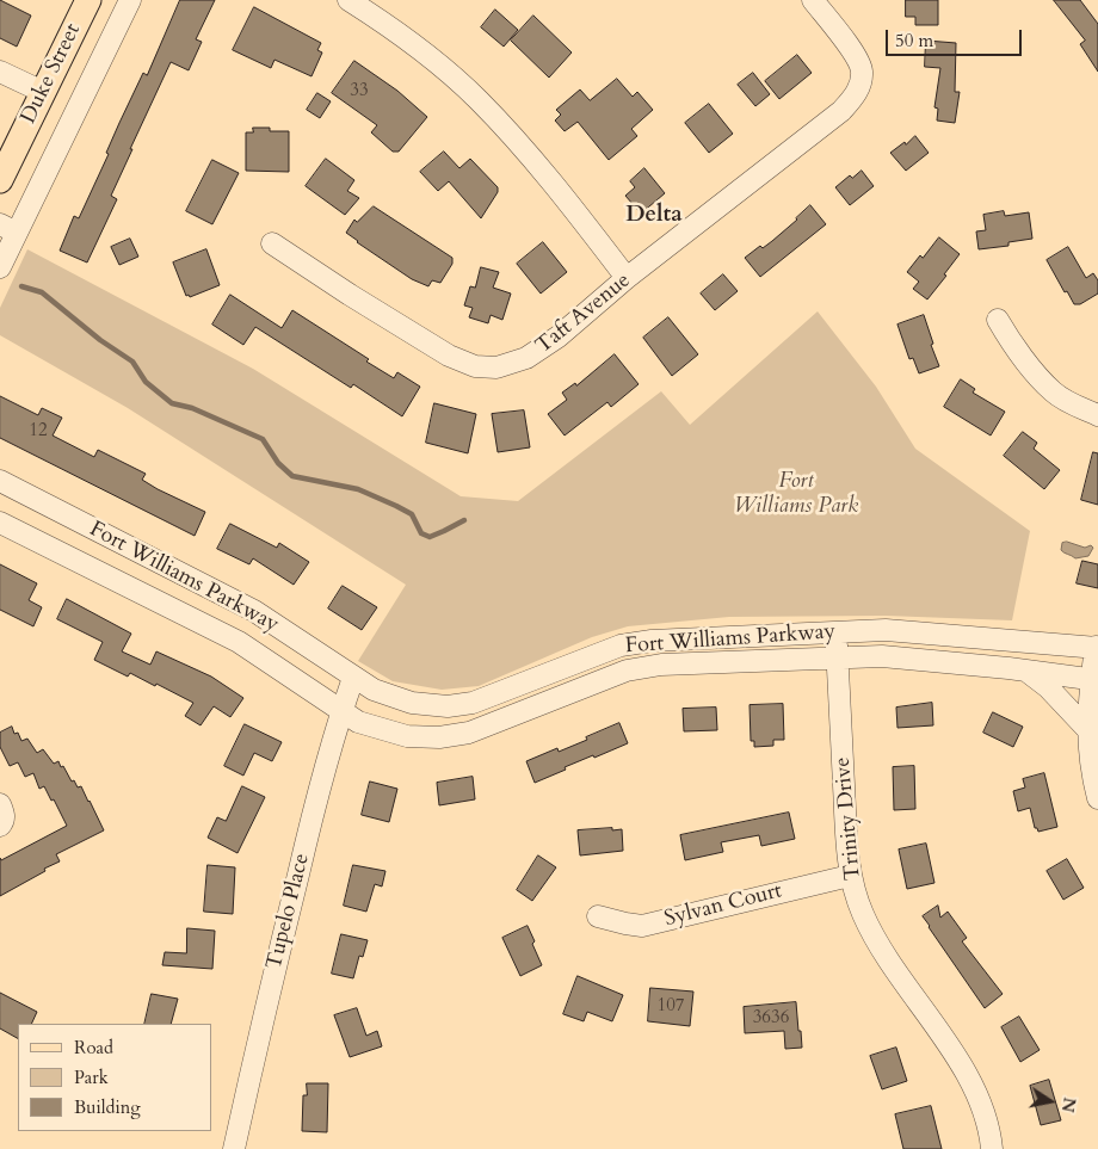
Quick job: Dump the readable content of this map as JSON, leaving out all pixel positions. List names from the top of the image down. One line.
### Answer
{"streets":{"main road":["Duke Street"],"street":["Taft Avenue","Fort Williams Parkway","Trinity Drive","Sylvan Court","Tupelo Place"]},"crossings":[["Fort Williams Parkway","Trinity Drive"],["Fort Williams Parkway","Tupelo Place"],["Trinity Drive","Sylvan Court"]],"districts":["Delta"],"parks":["Fort Williams Park"],"house_numbers":["33","12","107","3636"],"legend":["Road","Park","Building"],"scale_bar":"50 m","north":"right"}
